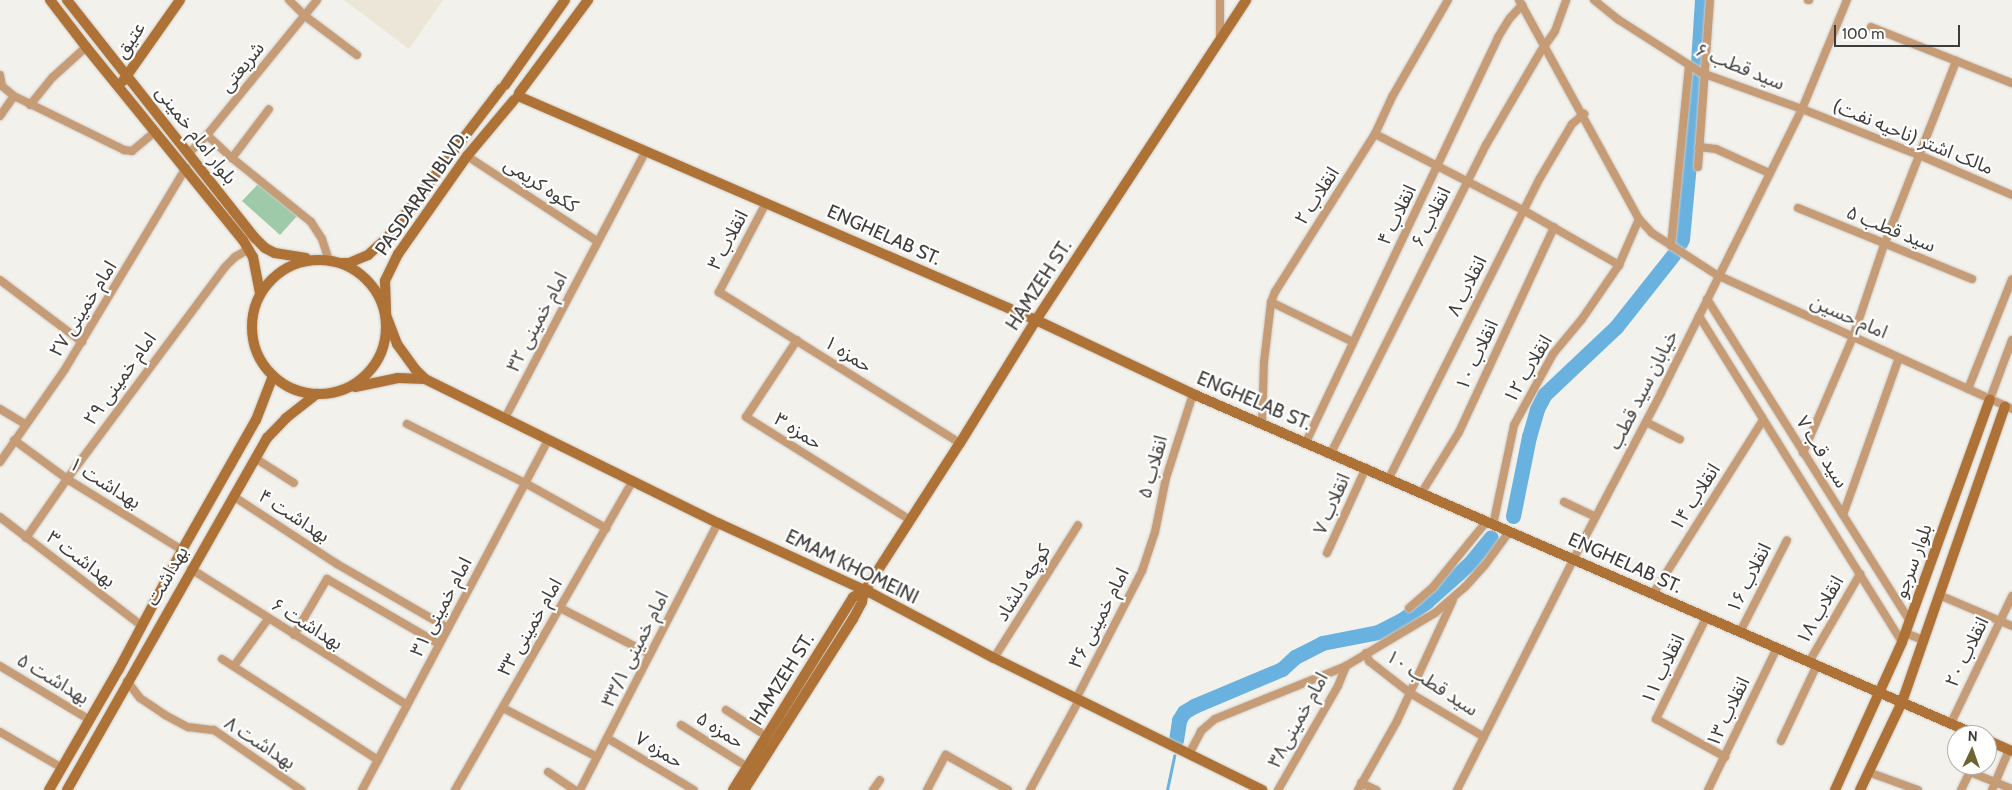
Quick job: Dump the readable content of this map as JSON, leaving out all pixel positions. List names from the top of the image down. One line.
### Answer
{"streets":{"main road":["عتیق","بلوار امام خمینی","PASDARAN BLVD.","ENGHELAB ST.","HAMZEH ST.","بلوار سرجو","EMAM KHOMEINI","بهداشت"],"street":["شریعتی","سید قطب ۶","مالک اشتر (ناحیه نفت)","ککوه کریمی","انقلاب ۲","انقلاب ۴","انقلاب ۶","سید قطب ۵","انقلاب ۳","انقلاب ۸","امام خمینی ۲۷","امام حسین","امام خمینی ۳۲","حمزه ۱","انقلاب ۱۰","انقلاب ۱۲","امام خمینی ۲۹","خیابان سید قطب","حمزه ۳","سید قب ۷","انقلاب ۵","بهداشت ۱","انقلاب ۱۴","انقلاب ۷","بهداشت ۴","بهداشت ۳","انقلاب ۱۶","کوچه دلشاد","امام خمینی ۳۱","انقلاب ۱۸","امام خمینی ۳۶","بهداشت ۶","امام خمینی ۳۳","امام خمینی ۳۳/۱","انقلاب ۲۰","انقلاب ۱۱","بهداشت ۵","سید قطب ۱۰","انقلاب ۱۳","امام خمینی۳۸","حمزه ۵","بهداشت ۸","حمزه ۷"]},"crossings":[["عتیق","بلوار امام خمینی"],["شریعتی","بلوار امام خمینی"],["سید قطب ۶","مالک اشتر (ناحیه نفت)"],["سید قطب ۶","خیابان سید قطب"],["بلوار امام خمینی","PASDARAN BLVD."],["بلوار امام خمینی","امام خمینی ۲۷"],["بلوار امام خمینی","امام خمینی ۲۹"],["بلوار امام خمینی","بهداشت"],["مالک اشتر (ناحیه نفت)","خیابان سید قطب"],["ککوه کریمی","PASDARAN BLVD."],["ککوه کریمی","امام خمینی ۳۲"],["PASDARAN BLVD.","ENGHELAB ST."],["PASDARAN BLVD.","بهداشت"],["انقلاب ۲","ENGHELAB ST."],["انقلاب ۴","ENGHELAB ST."],["انقلاب ۴","امام حسین"],["انقلاب ۶","ENGHELAB ST."],["انقلاب ۶","امام حسین"],["ENGHELAB ST.","انقلاب ۳"],["ENGHELAB ST.","HAMZEH ST."],["ENGHELAB ST.","انقلاب ۸"],["ENGHELAB ST.","امام خمینی ۳۲"],["ENGHELAB ST.","انقلاب ۱۰"],["ENGHELAB ST.","انقلاب ۱۲"],["ENGHELAB ST.","خیابان سید قطب"],["ENGHELAB ST.","انقلاب ۵"],["ENGHELAB ST.","انقلاب ۱۴"],["ENGHELAB ST.","انقلاب ۷"],["ENGHELAB ST.","بلوار سرجو"],["ENGHELAB ST.","انقلاب ۱۶"],["ENGHELAB ST.","انقلاب ۱۸"],["ENGHELAB ST.","انقلاب ۲۰"],["ENGHELAB ST.","انقلاب ۱۱"],["ENGHELAB ST.","انقلاب ۱۳"],["انقلاب ۳","حمزه ۱"],["HAMZEH ST.","حمزه ۱"],["HAMZEH ST.","حمزه ۳"],["HAMZEH ST.","EMAM KHOMEINI"],["انقلاب ۸","امام حسین"],["امام خمینی ۲۷","بهداشت ۱"],["امام حسین","انقلاب ۱۲"],["امام حسین","خیابان سید قطب"],["امام حسین","بلوار سرجو"],["امام خمینی ۳۲","EMAM KHOMEINI"],["حمزه ۱","حمزه ۳"],["امام خمینی ۲۹","بهداشت ۱"],["امام خمینی ۲۹","بهداشت ۳"],["خیابان سید قطب","سید قب ۷"],["خیابان سید قطب","سید قطب ۱۰"],["سید قب ۷","بلوار سرجو"],["انقلاب ۵","امام خمینی ۳۶"],["بهداشت ۱","بهداشت"],["بهداشت ۴","بهداشت"],["بهداشت ۴","امام خمینی ۳۱"],["بهداشت ۳","بهداشت"],["EMAM KHOMEINI","کوچه دلشاد"],["EMAM KHOMEINI","امام خمینی ۳۱"],["EMAM KHOMEINI","امام خمینی ۳۶"],["EMAM KHOMEINI","امام خمینی ۳۳"],["EMAM KHOMEINI","امام خمینی ۳۳/۱"],["بهداشت","بهداشت ۶"],["بهداشت","بهداشت ۵"],["بهداشت","بهداشت ۸"],["امام خمینی ۳۱","بهداشت ۶"],["امام خمینی ۳۳/۱","حمزه ۷"],["انقلاب ۱۱","انقلاب ۱۳"]],"scale_bar":"100 m","north":"top"}
